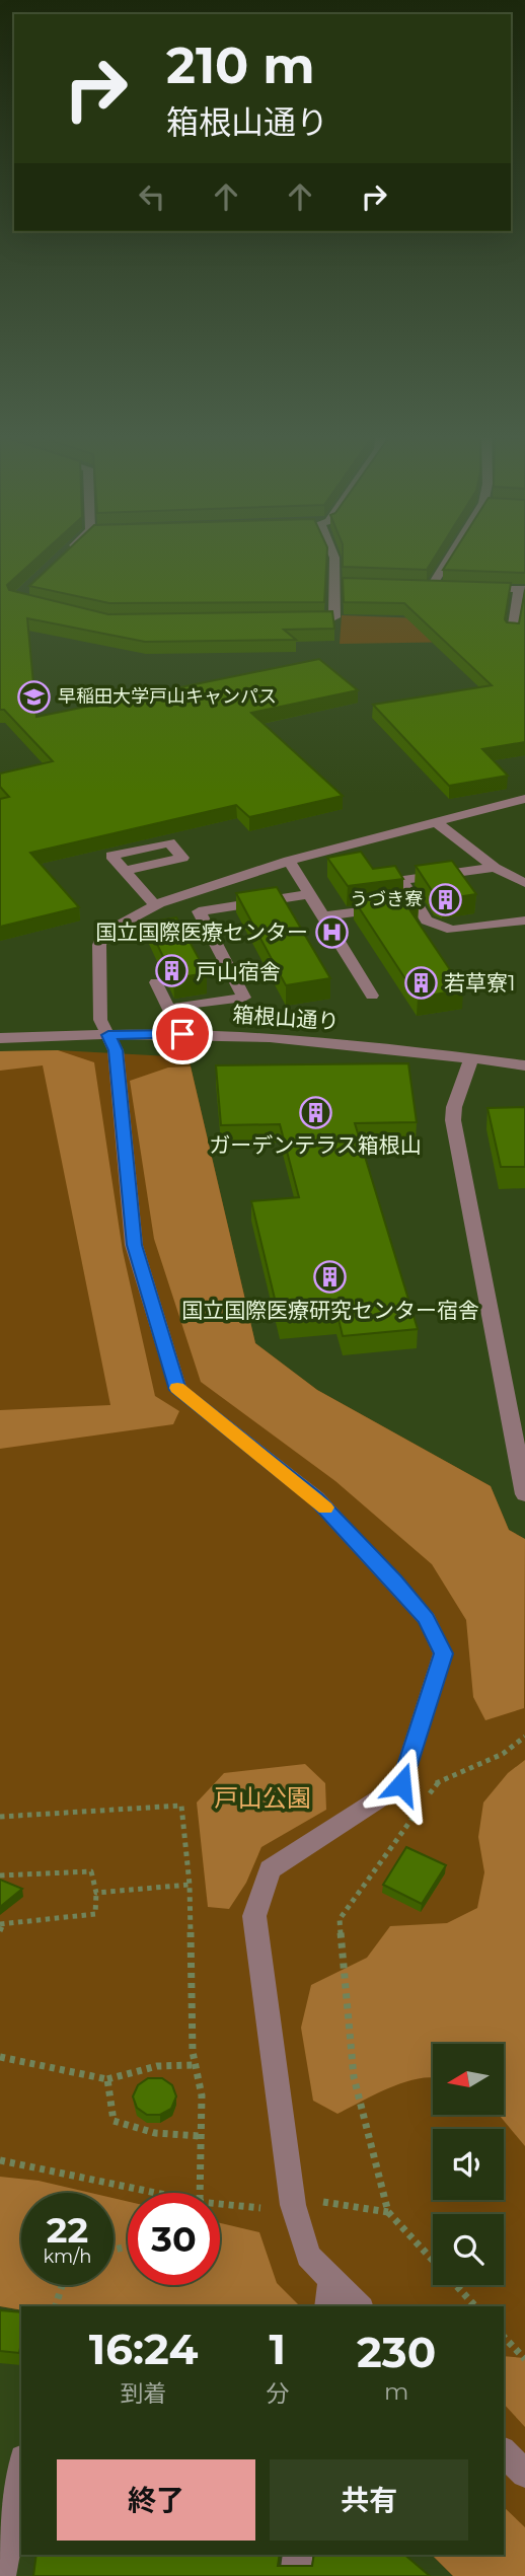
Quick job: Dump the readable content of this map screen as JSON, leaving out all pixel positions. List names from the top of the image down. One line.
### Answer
{"streets":{"street":["箱根山通り"]},"parks":["戸山公園"],"places":{"school or university":["早稲田大学戸山キャンパス"],"building":["うづき寮","戸山宿舎","若草寮1","ガーデンテラス箱根山","国立国際医療研究センター宿舎"],"hospital":["国立国際医療センター"]},"north":"left","page":{"turn":["210 m","箱根山通り"],"speed":"22 km/h","limit":"30","eta":["16:24","到着","1","分","230","m"],"buttons":["終了","共有"]}}
